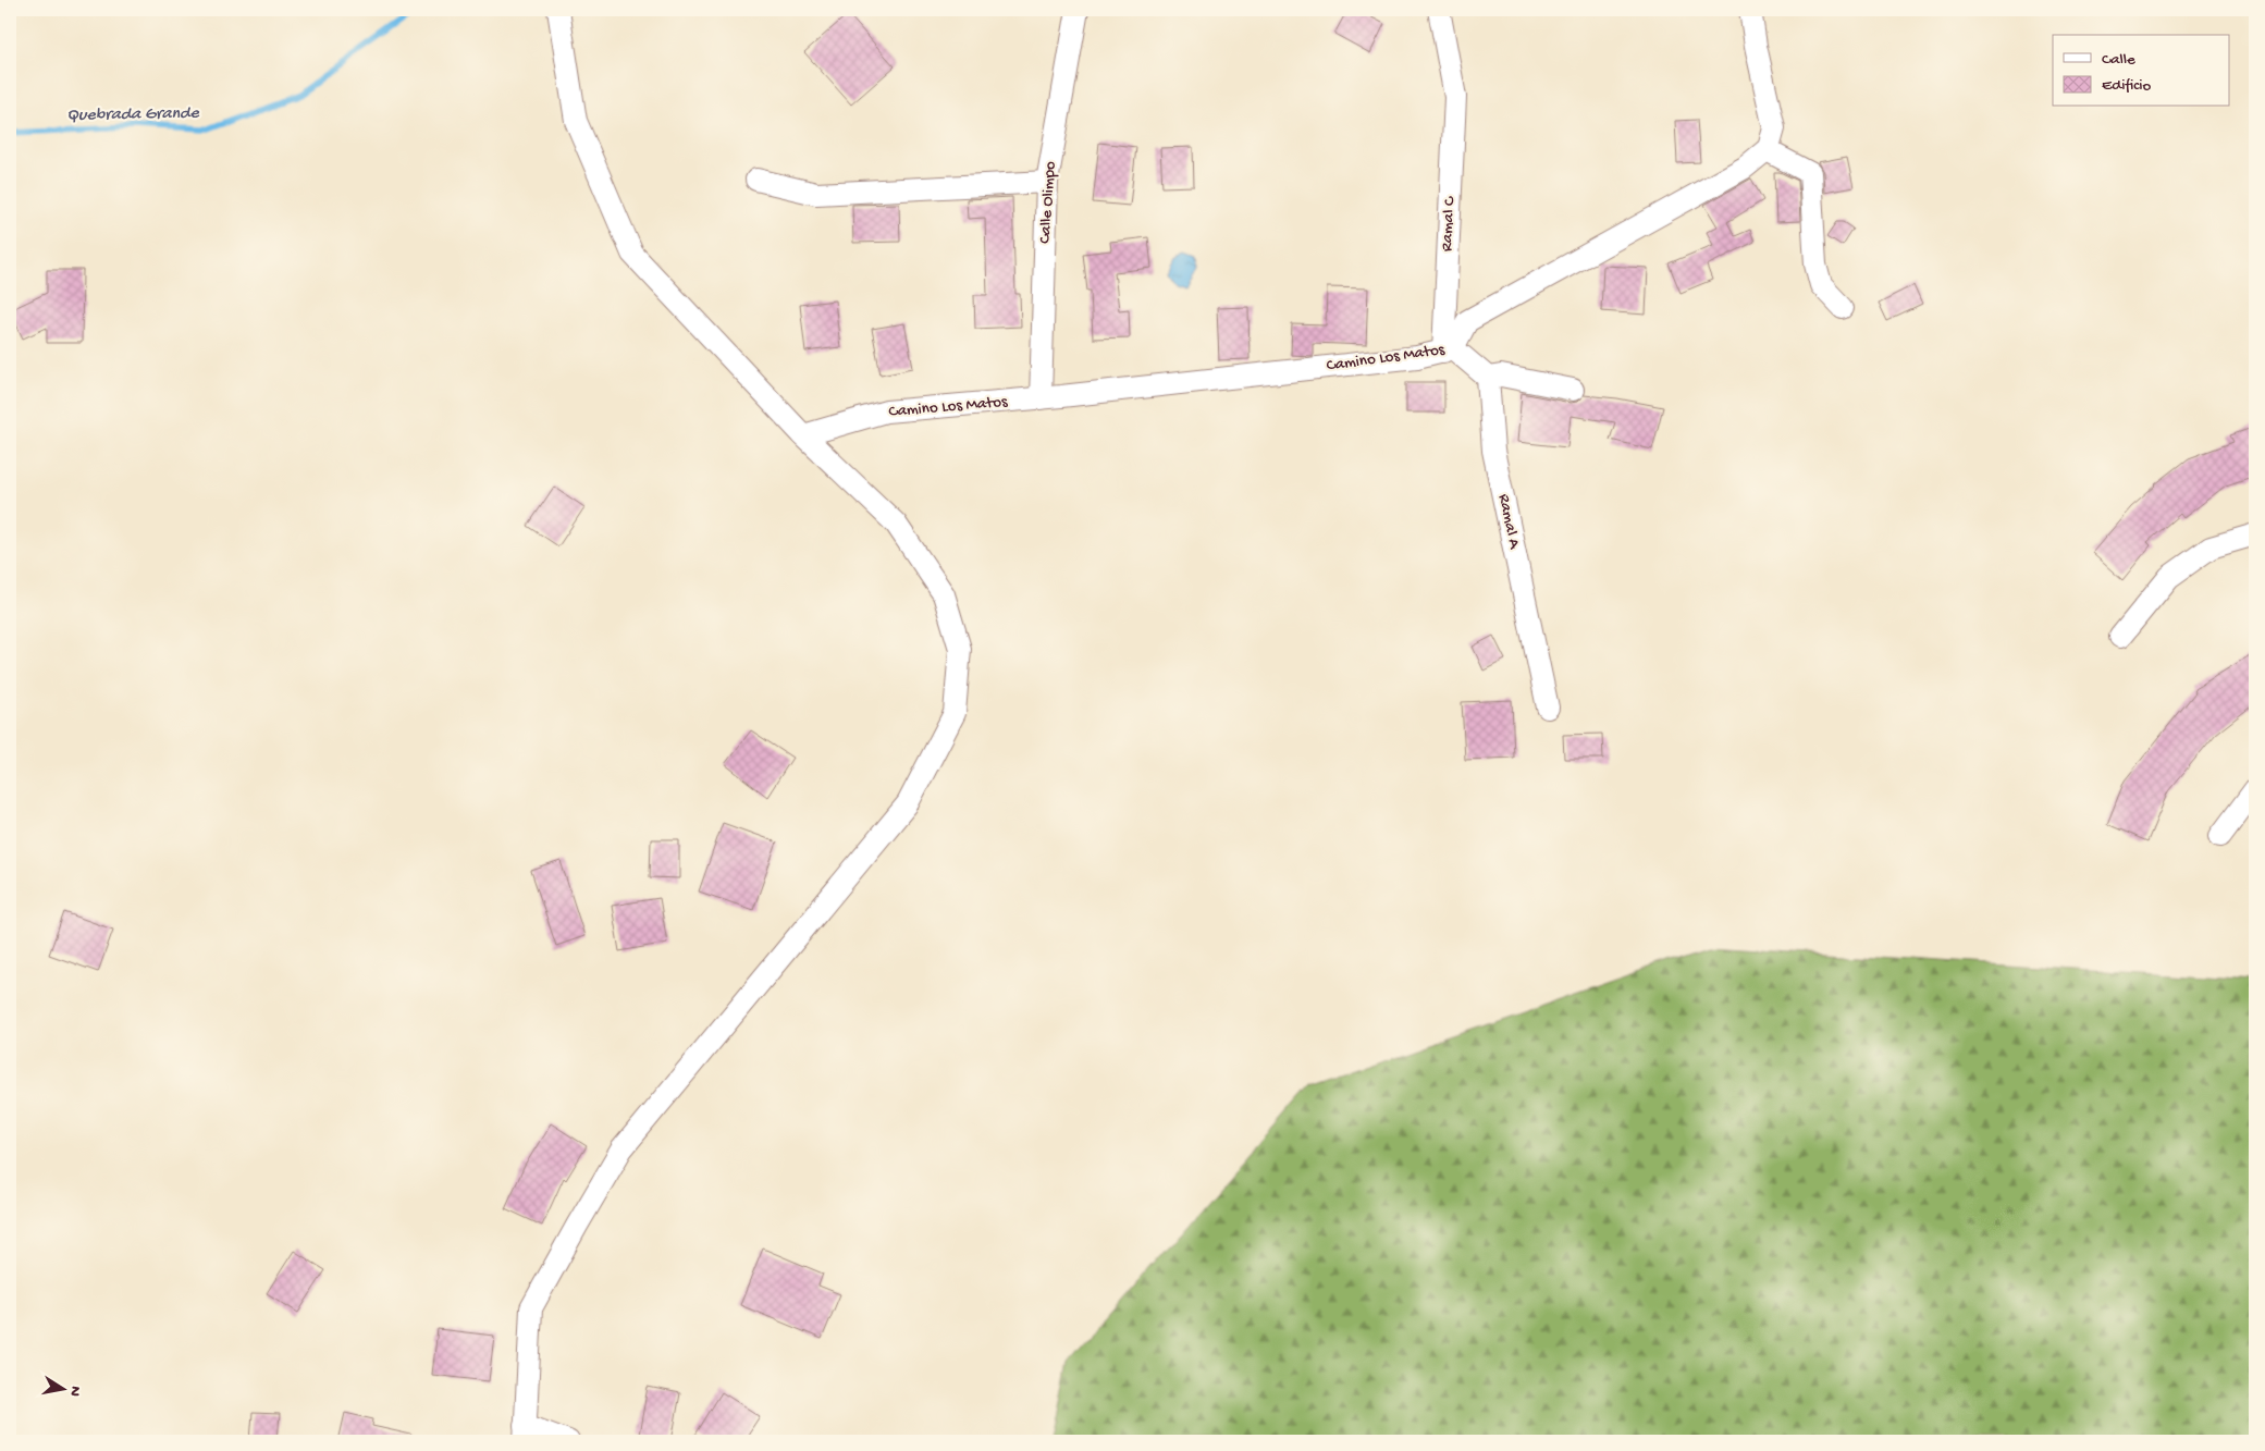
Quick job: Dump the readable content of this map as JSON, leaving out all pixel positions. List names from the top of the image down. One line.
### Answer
{"streets":{"street":["Calle Olimpo","Ramal C","Camino Los Matos","Ramal A"]},"crossings":[["Calle Olimpo","Camino Los Matos"],["Ramal C","Camino Los Matos"]],"water":["Quebrada Grande"],"legend":["Calle","Edificio"],"north":"right"}
